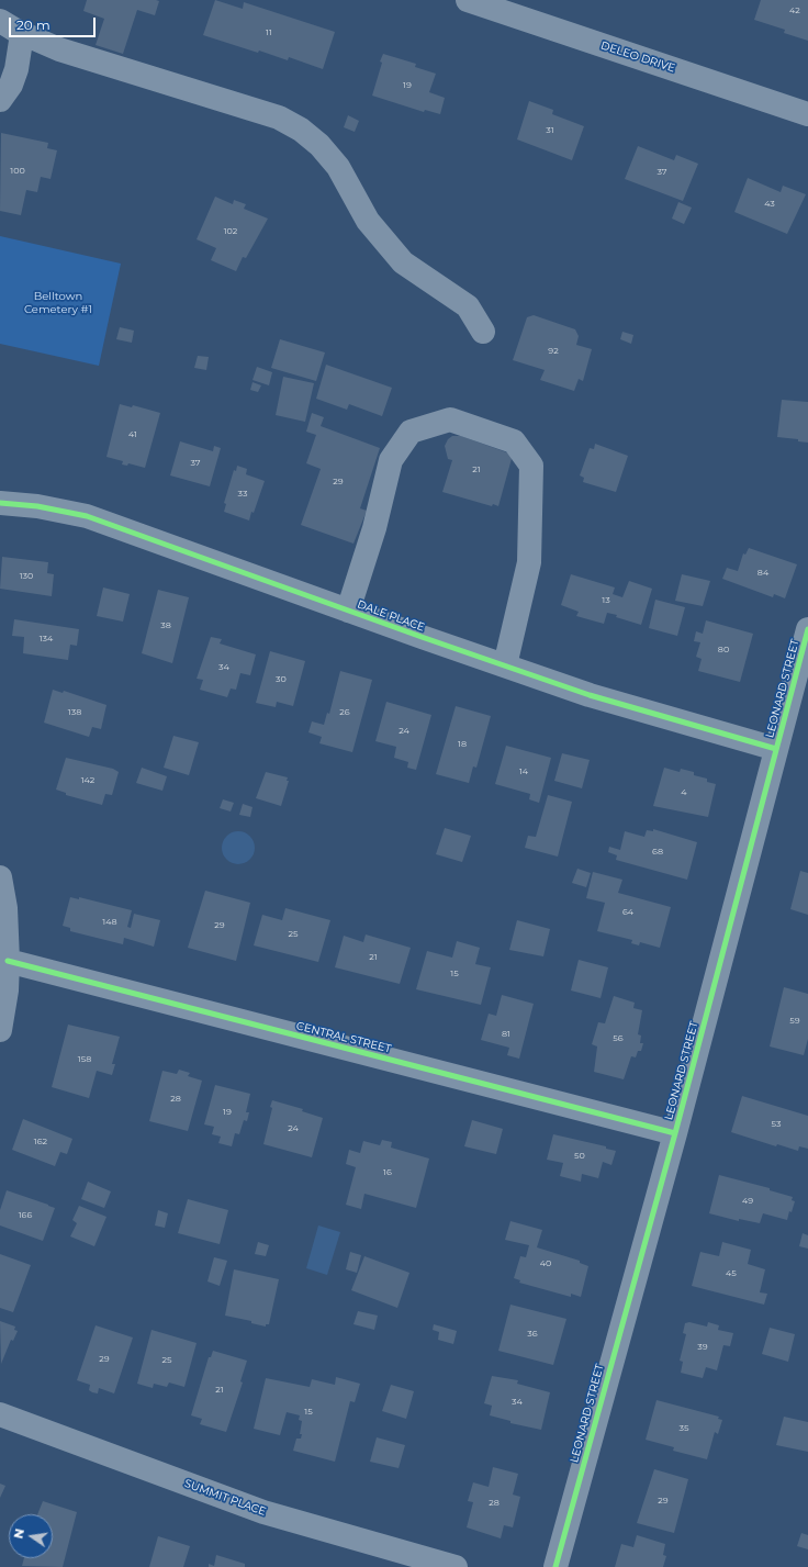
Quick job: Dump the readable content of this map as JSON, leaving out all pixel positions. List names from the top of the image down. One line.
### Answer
{"streets":{"street":["DELEO DRIVE","DALE PLACE","LEONARD STREET","CENTRAL STREET","SUMMIT PLACE"]},"crossings":[["DALE PLACE","LEONARD STREET"],["LEONARD STREET","CENTRAL STREET"]],"parks":["Belltown Cemetery #1"],"house_numbers":["42","11","19","31","100","37","43","102","92","41","37","21","29","33","84","130","13","38","134","80","34","30","138","26","24","18","14","142","4","68","64","148","29","25","21","15","59","81","56","158","28","19","53","24","162","50","16","49","166","40","45","36","39","29","25","21","34","15","35","29","28"],"scale_bar":"20 m","north":"left"}
